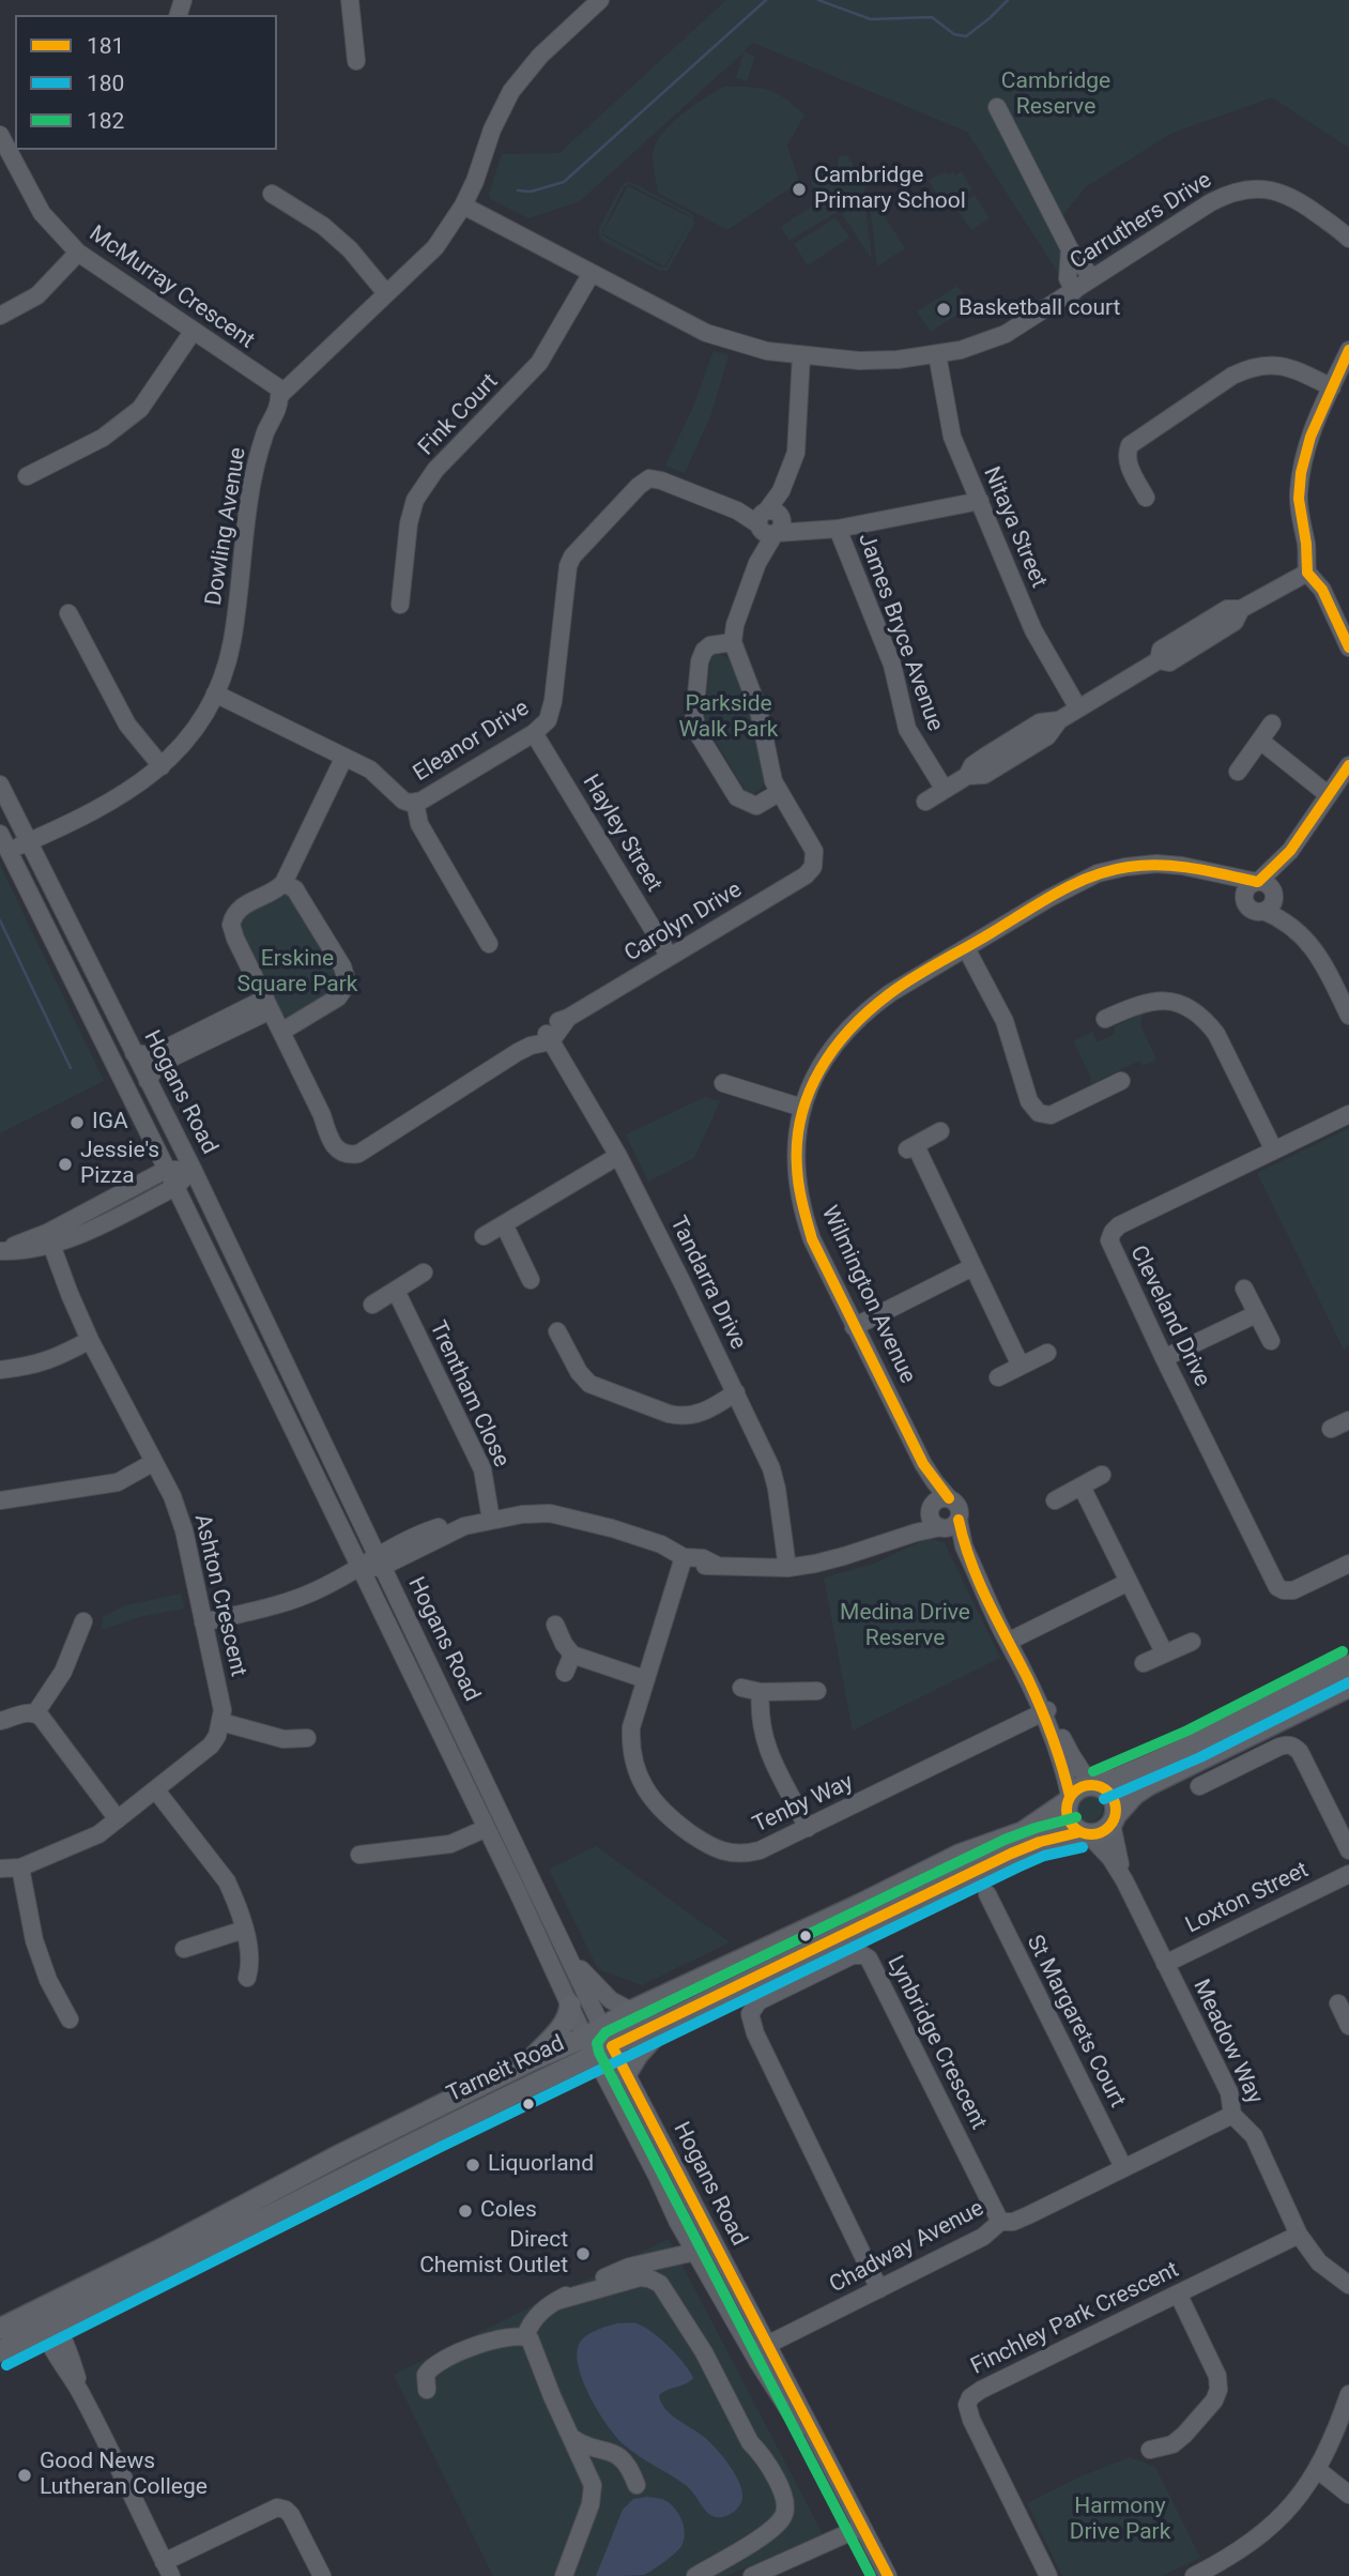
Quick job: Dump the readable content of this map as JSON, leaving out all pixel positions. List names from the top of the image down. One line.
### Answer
{"streets":{"main road":["Tarneit Road"],"street":["Carruthers Drive","McMurray Crescent","Fink Court","Dowling Avenue","Nitaya Street","James Bryce Avenue","Eleanor Drive","Hayley Street","Carolyn Drive","Hogans Road","Tandarra Drive","Wilmington Avenue","Cleveland Drive","Trentham Close","Ashton Crescent","Tenby Way","Loxton Street","St Margarets Court","Meadow Way","Lynbridge Crescent","Chadway Avenue","Finchley Park Crescent"]},"crossings":[["Carruthers Drive","Fink Court"],["Carruthers Drive","Dowling Avenue"],["Carruthers Drive","Nitaya Street"],["McMurray Crescent","Dowling Avenue"],["Dowling Avenue","Eleanor Drive"],["Dowling Avenue","Hogans Road"],["Nitaya Street","Eleanor Drive"],["James Bryce Avenue","Eleanor Drive"],["Eleanor Drive","Hayley Street"],["Hayley Street","Carolyn Drive"],["Carolyn Drive","Tandarra Drive"],["Hogans Road","Tarneit Road"],["Hogans Road","Chadway Avenue"],["Loxton Street","Meadow Way"],["St Margarets Court","Chadway Avenue"],["Meadow Way","Tarneit Road"],["Meadow Way","Chadway Avenue"],["Meadow Way","Finchley Park Crescent"],["Lynbridge Crescent","Chadway Avenue"]],"parks":["Cambridge Reserve","Parkside Walk Park","Erskine Square Park","Medina Drive Reserve","Harmony Drive Park"],"places":["Cambridge Primary School","Basketball court","IGA","Jessie's Pizza","Liquorland","Coles","Direct Chemist Outlet","Good News Lutheran College"],"lines":["transit line 181","transit line 182","transit line 180"],"legend":["181","180","182"]}
